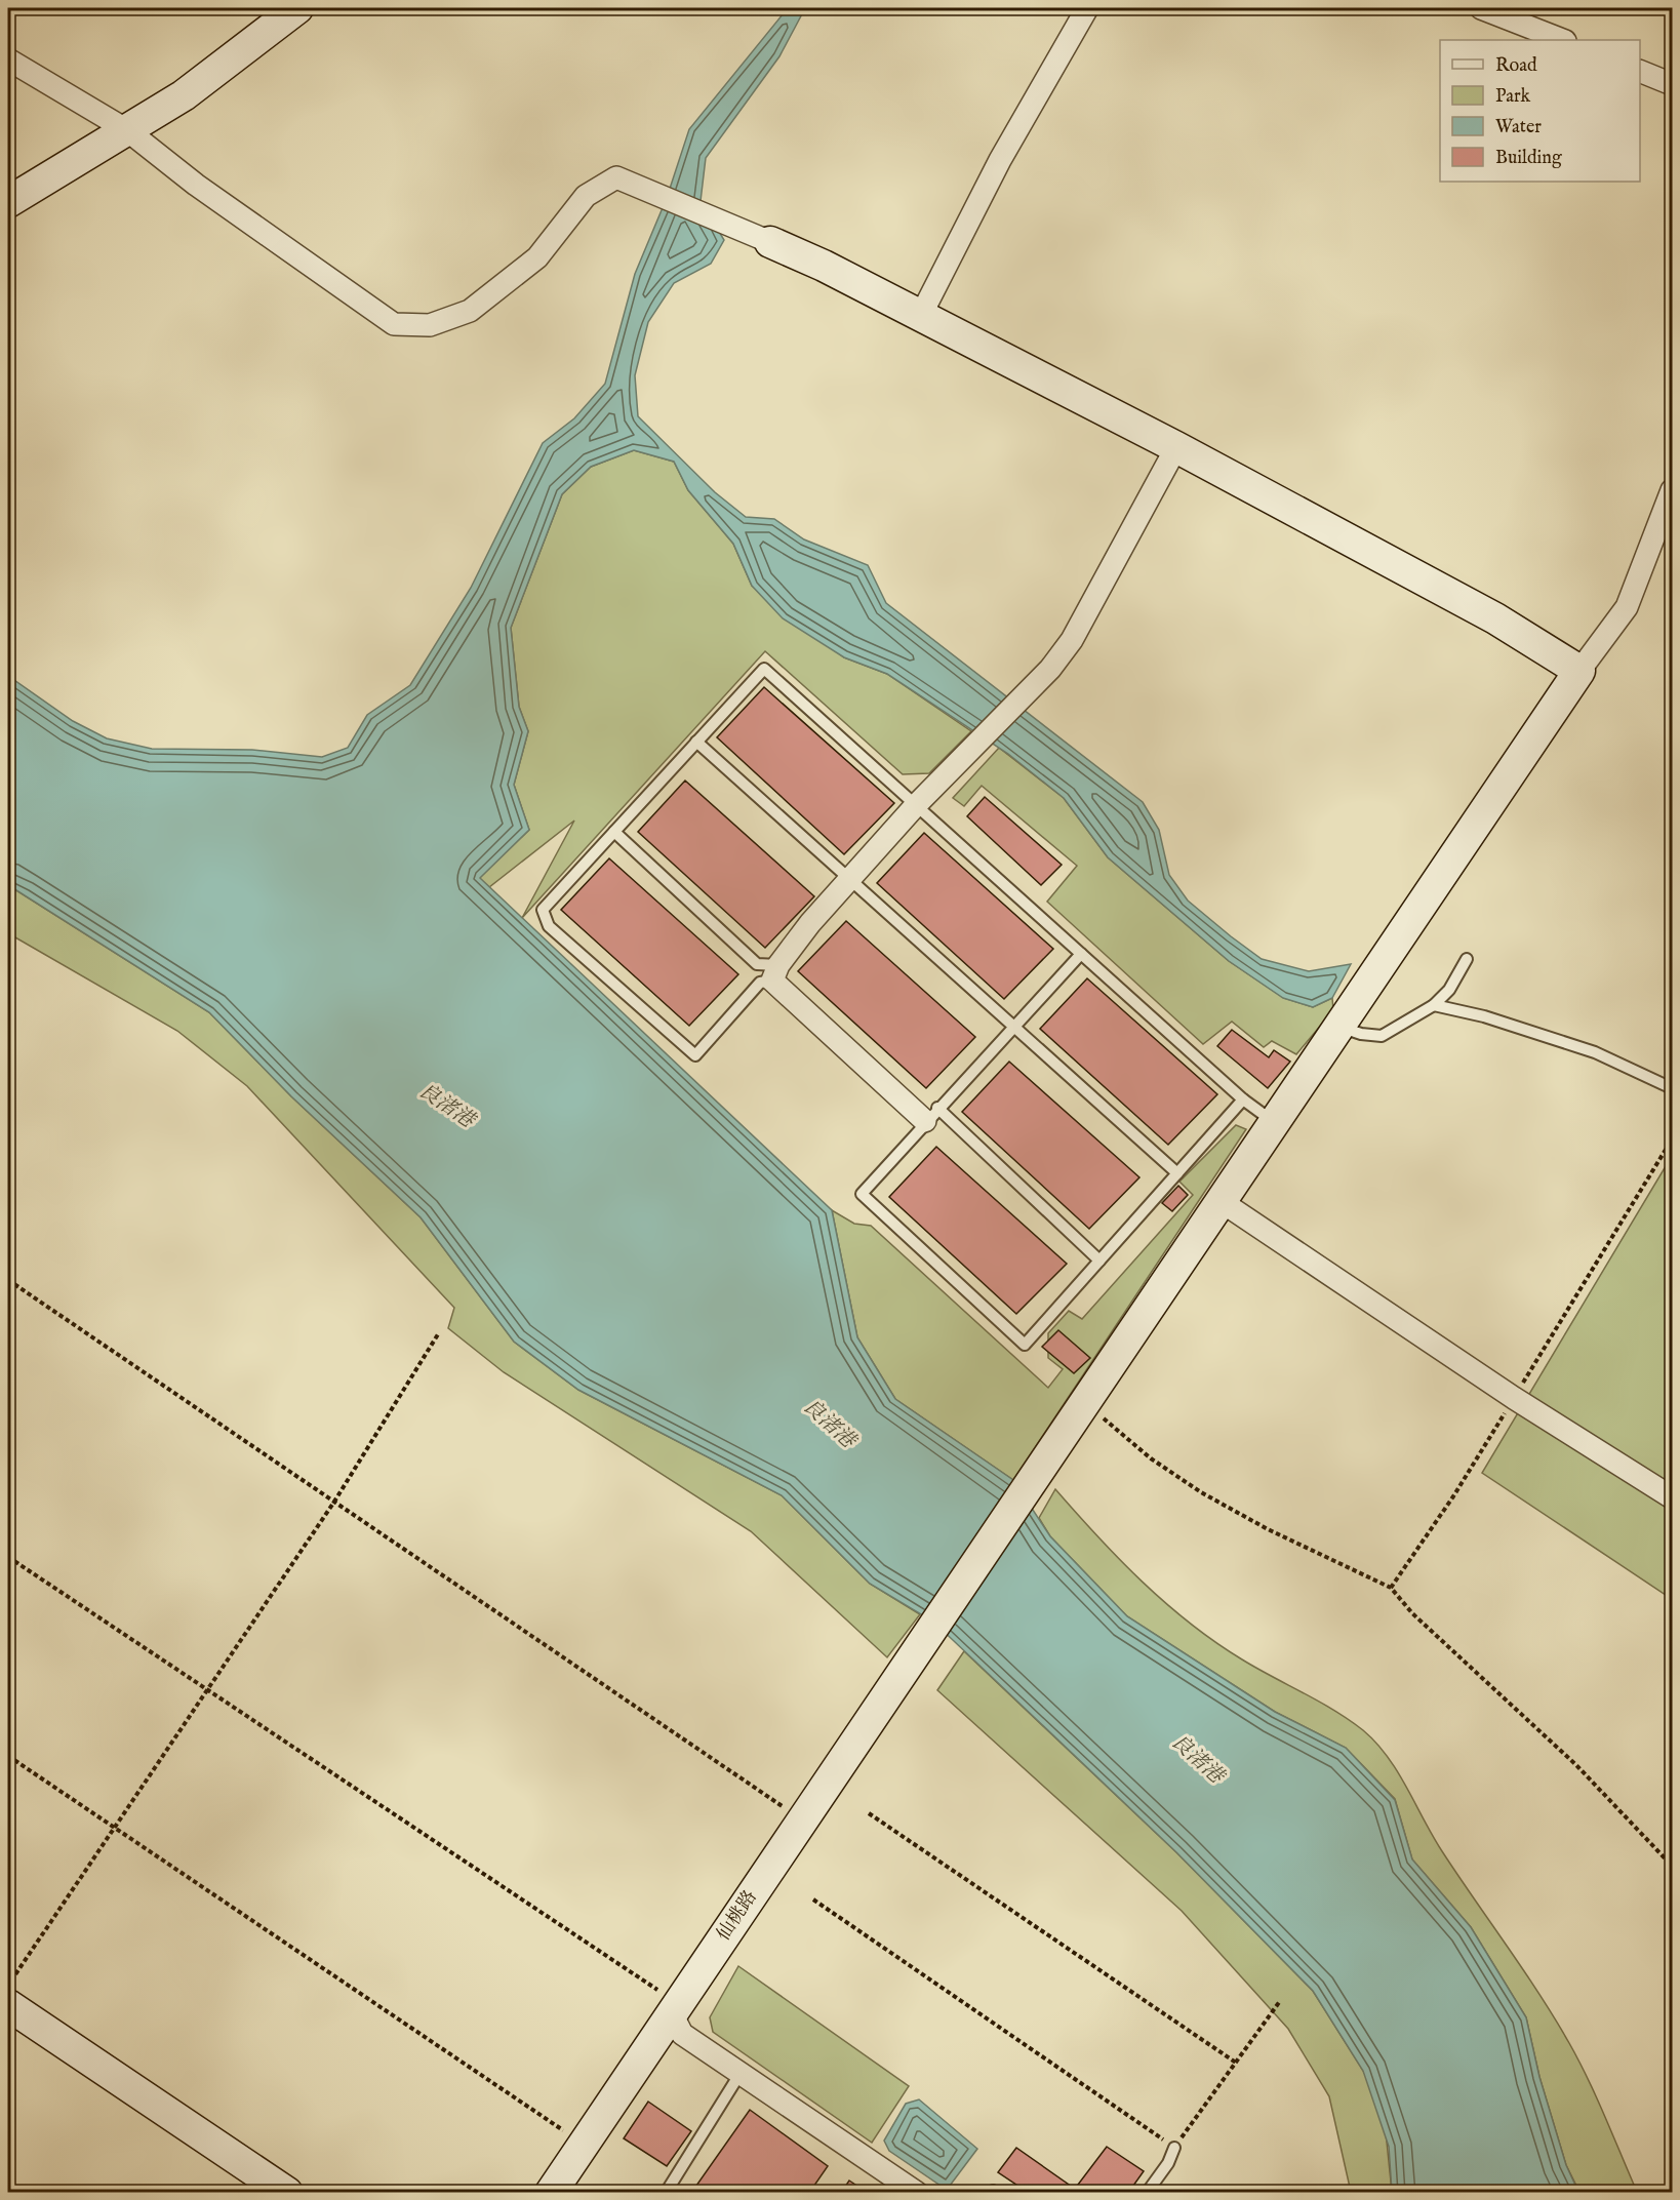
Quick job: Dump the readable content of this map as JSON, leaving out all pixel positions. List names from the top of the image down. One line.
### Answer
{"streets":{"street":["仙桃路"]},"water":["良渚港"],"legend":["Road","Park","Water","Building"]}
